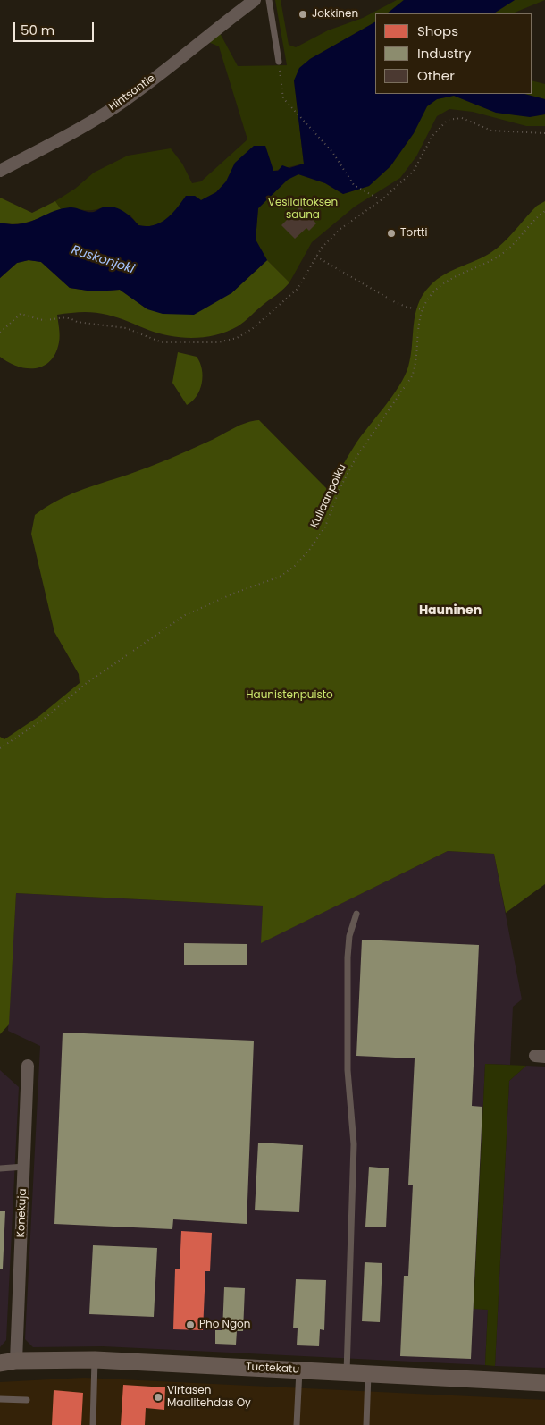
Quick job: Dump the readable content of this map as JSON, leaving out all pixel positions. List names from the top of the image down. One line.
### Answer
{"streets":{"street":["Hintsantie","Konekuja","Tuotekatu"],"path":["Kullaanpolku"]},"crossings":[["Konekuja","Tuotekatu"]],"districts":["Hauninen"],"water":["Ruskonjoki"],"parks":["Vesilaitoksen sauna","Haunistenpuisto"],"places":["Jokkinen","Tortti","Pho Ngon","Virtasen Maalitehdas Oy"],"legend":["Shops","Industry","Other"],"scale_bar":"50 m"}
